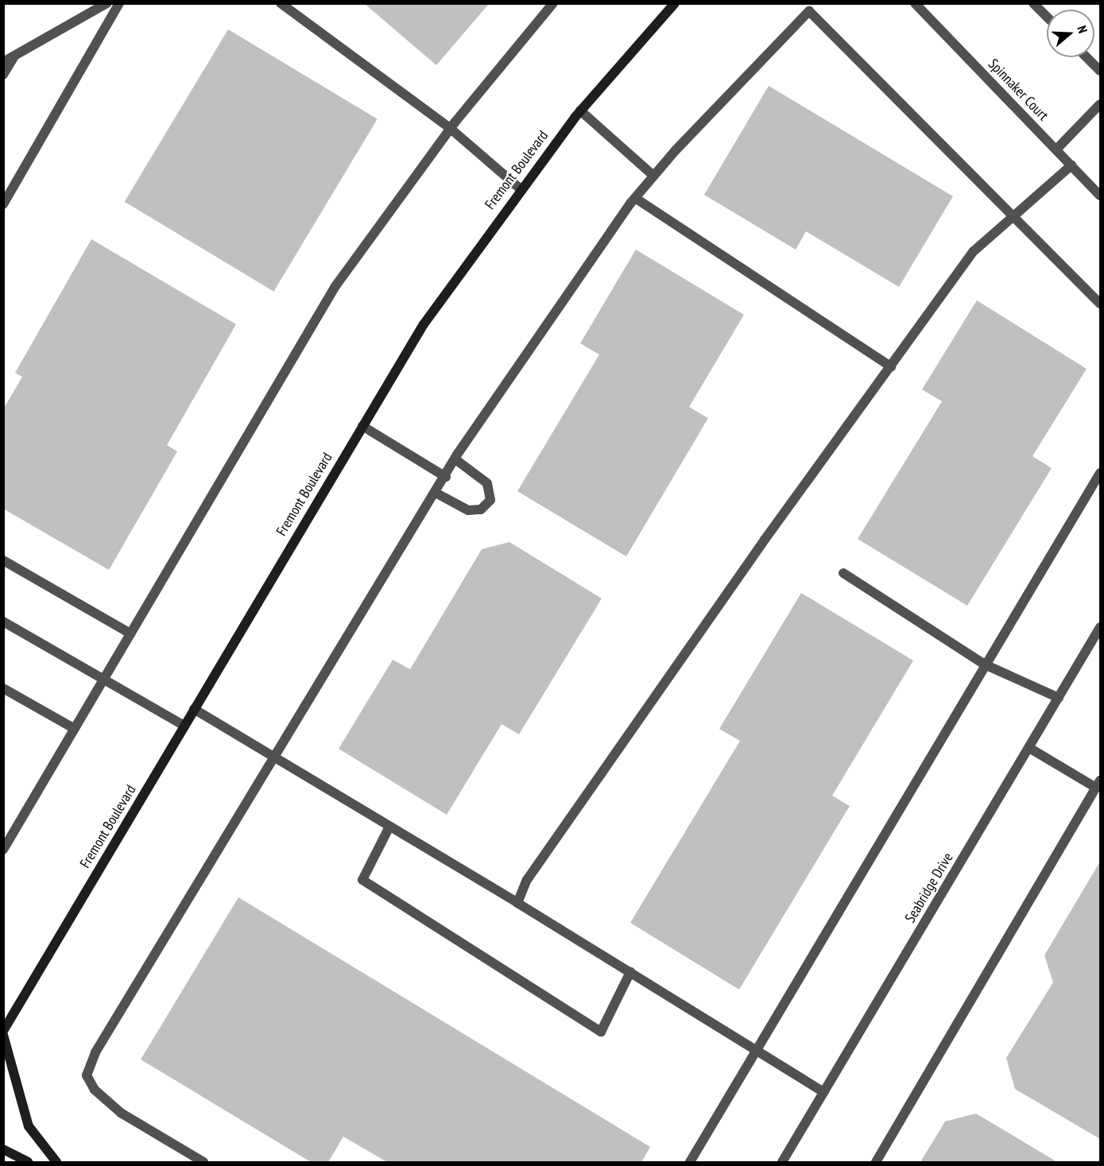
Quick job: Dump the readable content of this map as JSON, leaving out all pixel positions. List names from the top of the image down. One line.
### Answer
{"streets":{"main road":["Fremont Boulevard"],"street":["Spinnaker Court","Seabridge Drive"]},"north":"right"}
